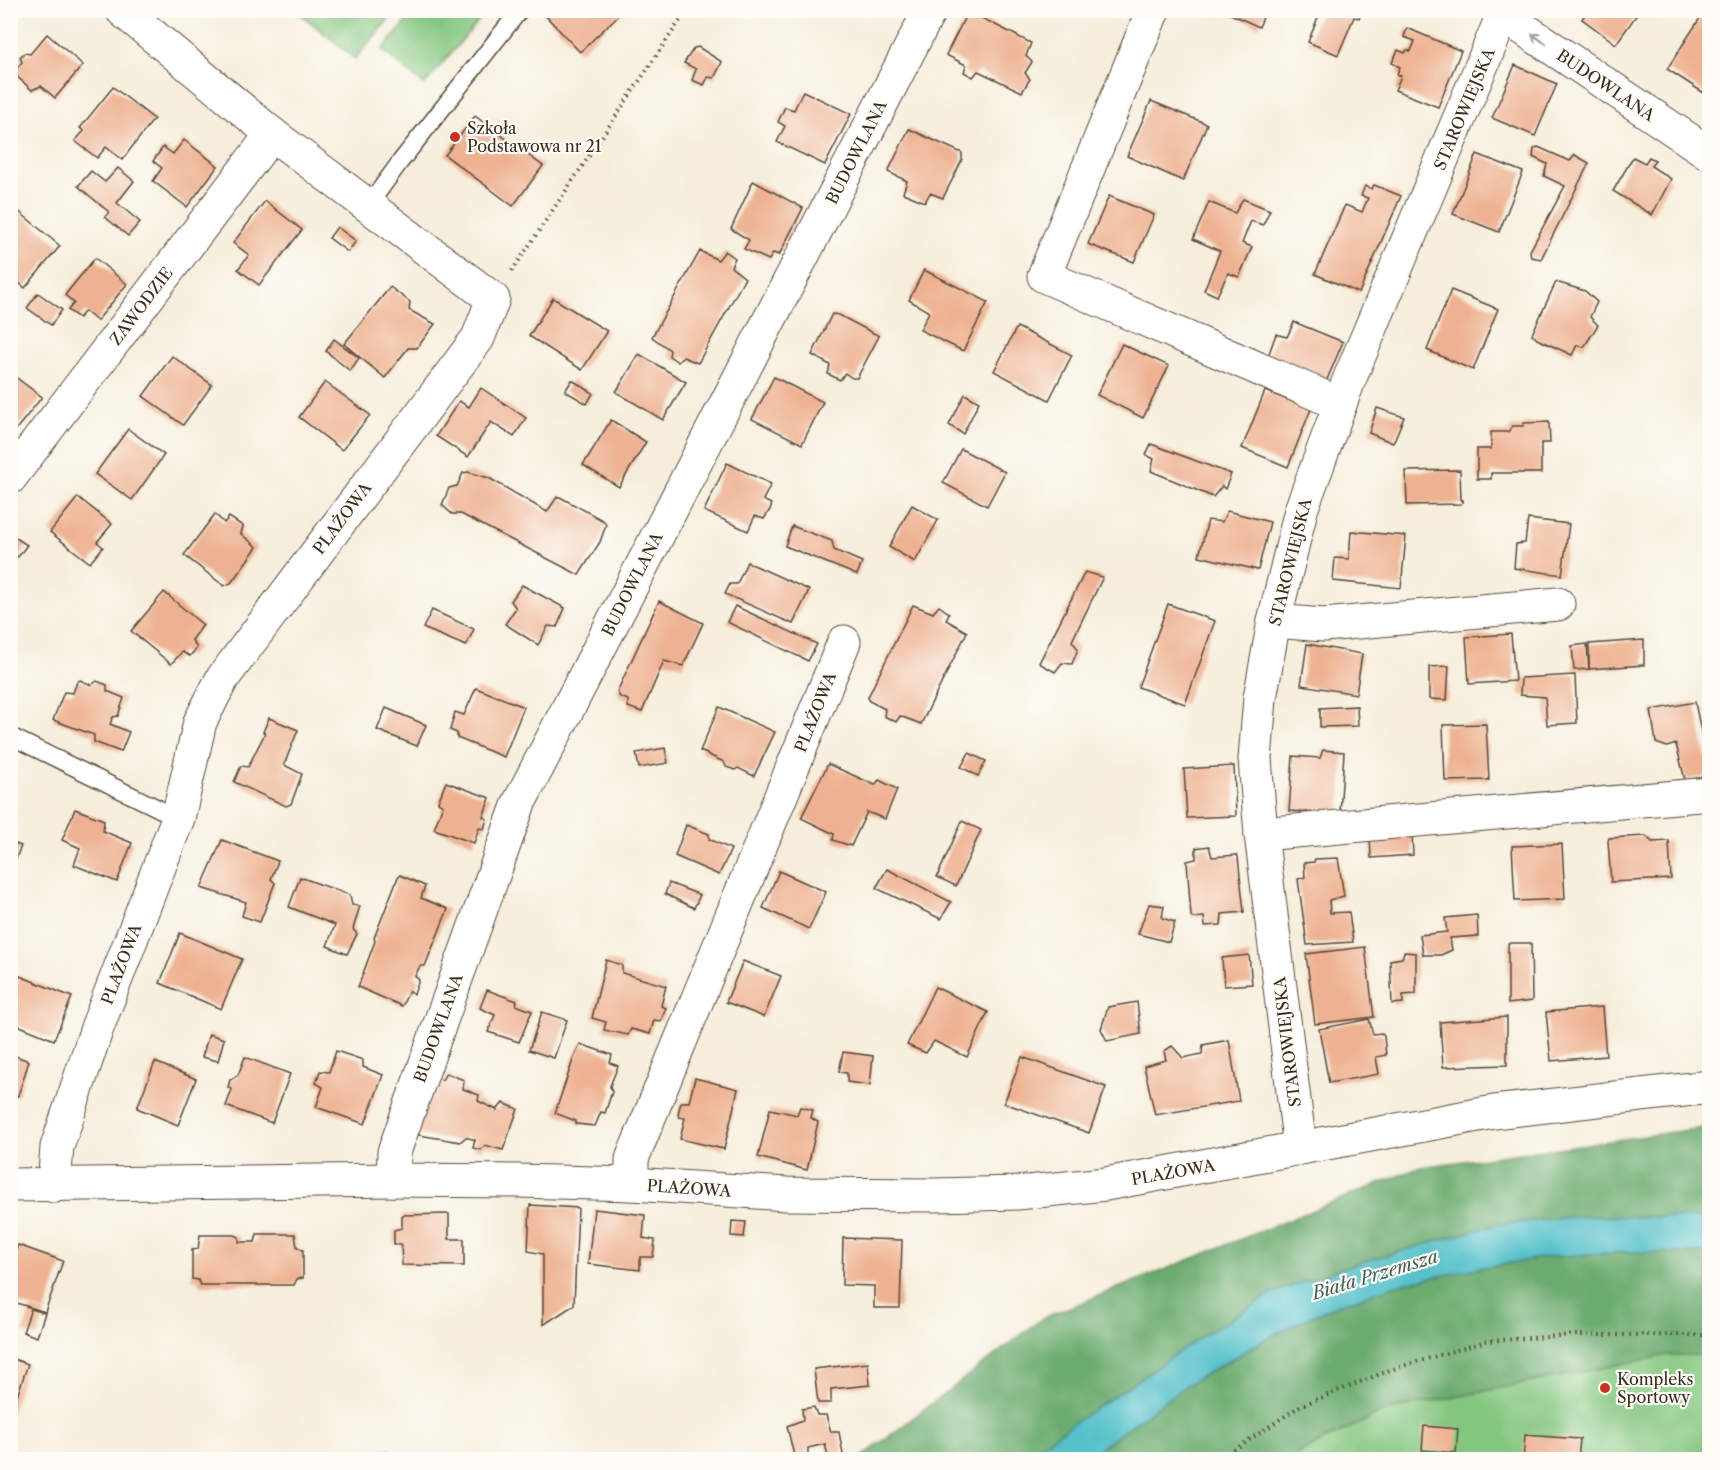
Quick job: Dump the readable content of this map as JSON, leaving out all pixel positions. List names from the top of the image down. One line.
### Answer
{"streets":{"street":["BUDOWLANA","STAROWIEJSKA","ZAWODZIE","PLAŻOWA"]},"crossings":[["BUDOWLANA","STAROWIEJSKA"],["BUDOWLANA","PLAŻOWA"],["STAROWIEJSKA","PLAŻOWA"]],"water":["Biała Przemsza"],"places":["Szkoła Podstawowa nr 21","Kompleks Sportowy"]}
